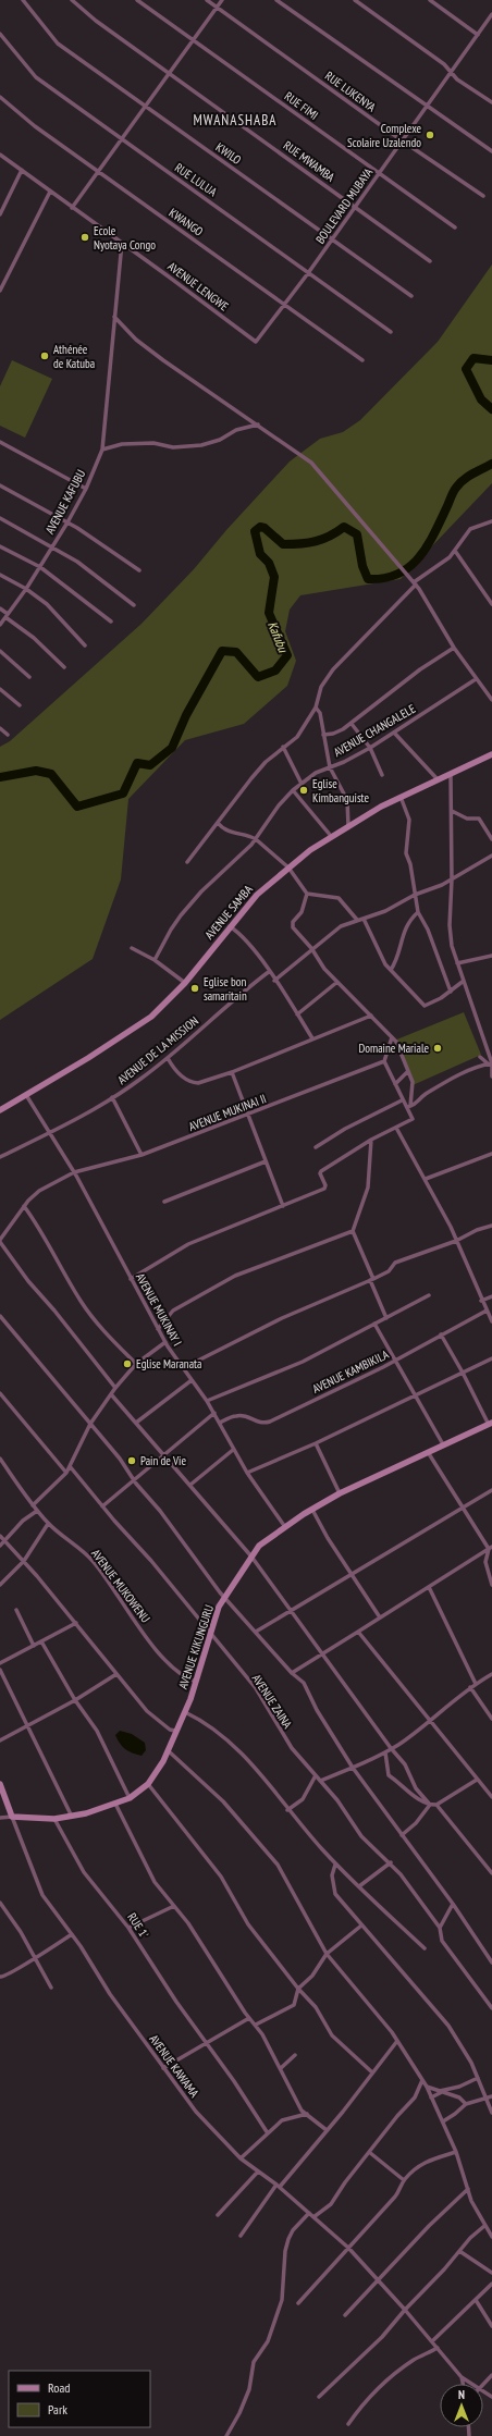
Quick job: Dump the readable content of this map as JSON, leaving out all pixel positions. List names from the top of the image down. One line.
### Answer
{"streets":{"street":["RUE LUKENYA","RUE FIMI","KWILO","RUE MWAMBA","RUE LULUA","BOULEVARD MUBAYA","KWANGO","AVENUE LENGWE","AVENUE KAFUBU","AVENUE CHANGALELE","AVENUE SAMBA","AVENUE DE LA MISSION","AVENUE MUKINAI II","AVENUE MUKINAY I","AVENUE KAMBIKILA","AVENUE MUKOWENU","AVENUE KIKUNGURU","AVENUE ZAINA","RUE 1'","AVENUE KAWAMA"]},"crossings":[["RUE LUKENYA","BOULEVARD MUBAYA"],["RUE FIMI","BOULEVARD MUBAYA"],["KWILO","BOULEVARD MUBAYA"],["RUE MWAMBA","BOULEVARD MUBAYA"],["RUE LULUA","BOULEVARD MUBAYA"],["BOULEVARD MUBAYA","KWANGO"],["BOULEVARD MUBAYA","AVENUE LENGWE"],["AVENUE LENGWE","AVENUE KAFUBU"],["AVENUE SAMBA","AVENUE MUKINAY I"],["AVENUE DE LA MISSION","AVENUE MUKINAY I"],["AVENUE MUKINAI II","AVENUE MUKINAY I"],["AVENUE MUKINAY I","AVENUE KAMBIKILA"],["AVENUE MUKINAY I","AVENUE KIKUNGURU"],["AVENUE MUKOWENU","AVENUE KIKUNGURU"],["AVENUE KIKUNGURU","AVENUE ZAINA"],["AVENUE KIKUNGURU","RUE 1'"],["AVENUE KIKUNGURU","AVENUE KAWAMA"]],"districts":["MWANASHABA"],"water":["Kafubu"],"places":["Complexe Scolaire Uzalendo","Ecole Nyotaya Congo","Athénée de Katuba","Eglise Kimbanguiste","Eglise bon samaritain","Domaine Mariale","Eglise Maranata","Pain de Vie"],"legend":["Road","Park"],"north":"top"}
